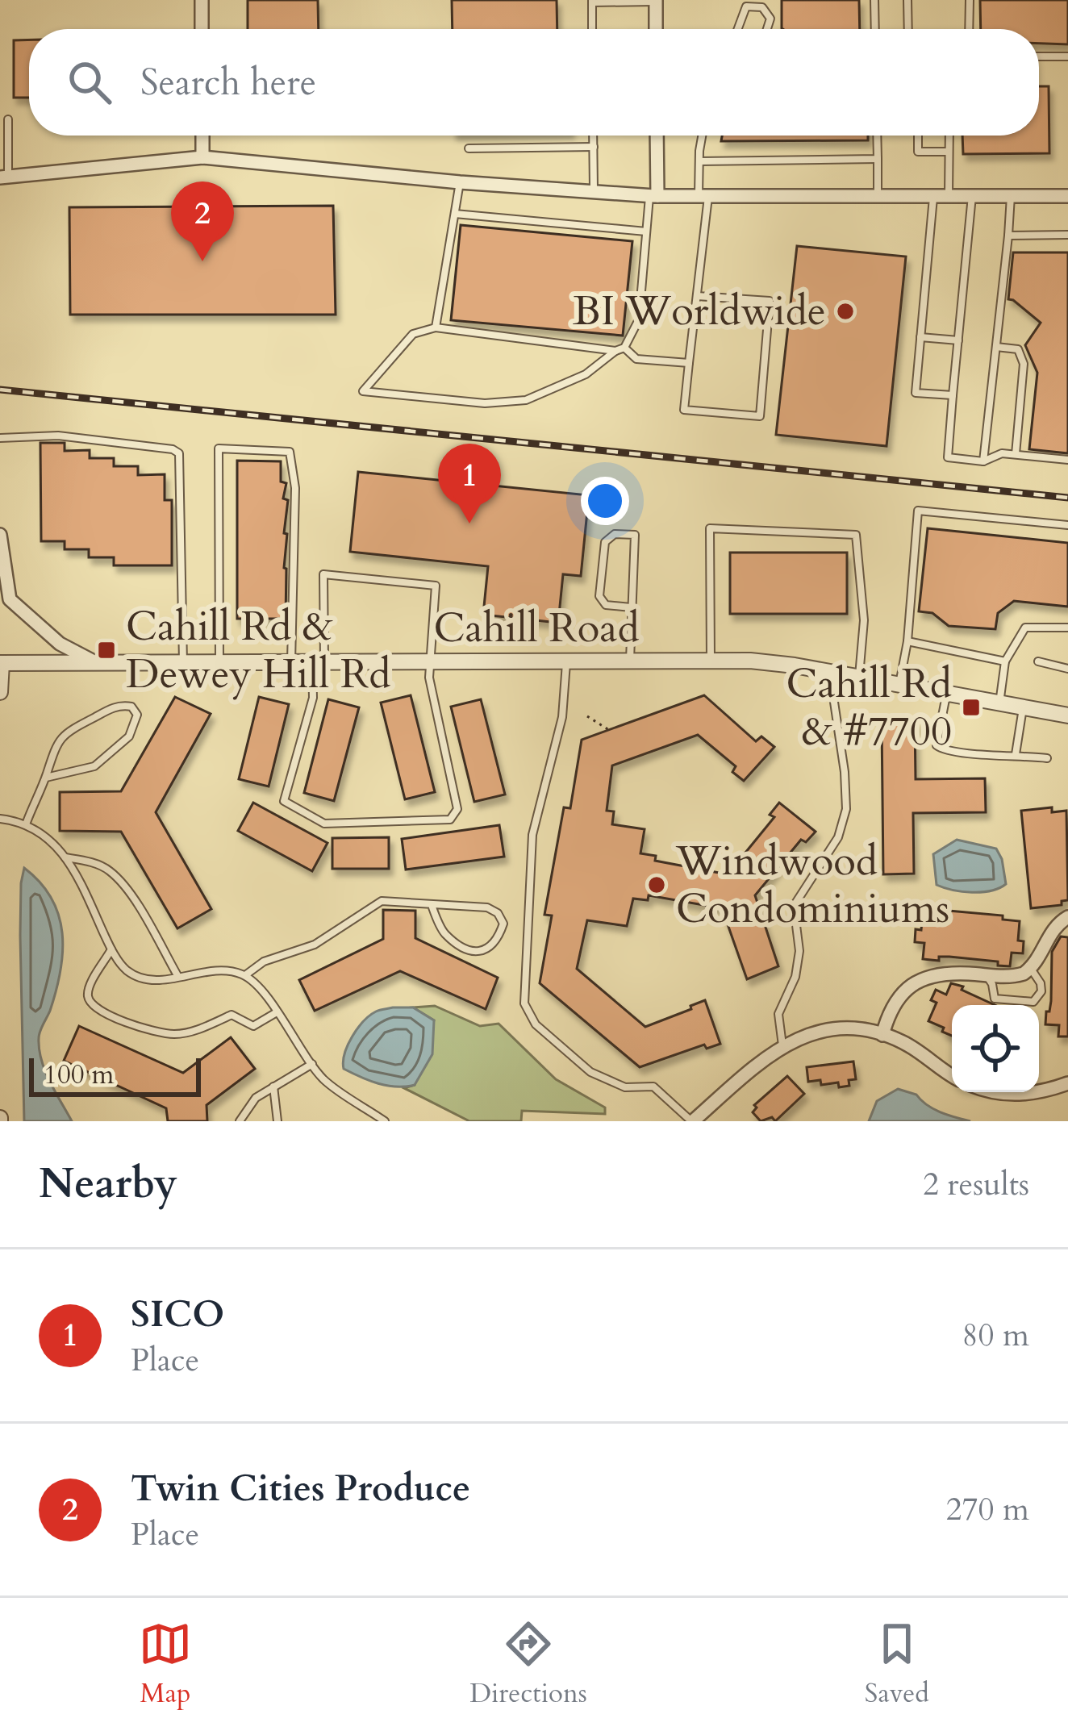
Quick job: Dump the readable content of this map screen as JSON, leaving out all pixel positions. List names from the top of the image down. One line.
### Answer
{"streets":{"street":["Cahill Road"]},"places":{"other":["BI Worldwide","Windwood Condominiums"],"transit":["Cahill Rd & Dewey Hill Rd","Cahill Rd & #7700"]},"scale_bar":"100 m","page":{"search":"Search here","pins":["2","1"],"scale":"100 m","heading":["Nearby","2 results"],"list":[{"mark":"1","name":"SICO","note":"Place","value":"80 m"},{"mark":"2","name":"Twin Cities Produce","note":"Place","value":"270 m"}],"nav":["Map","Directions","Saved"]}}
